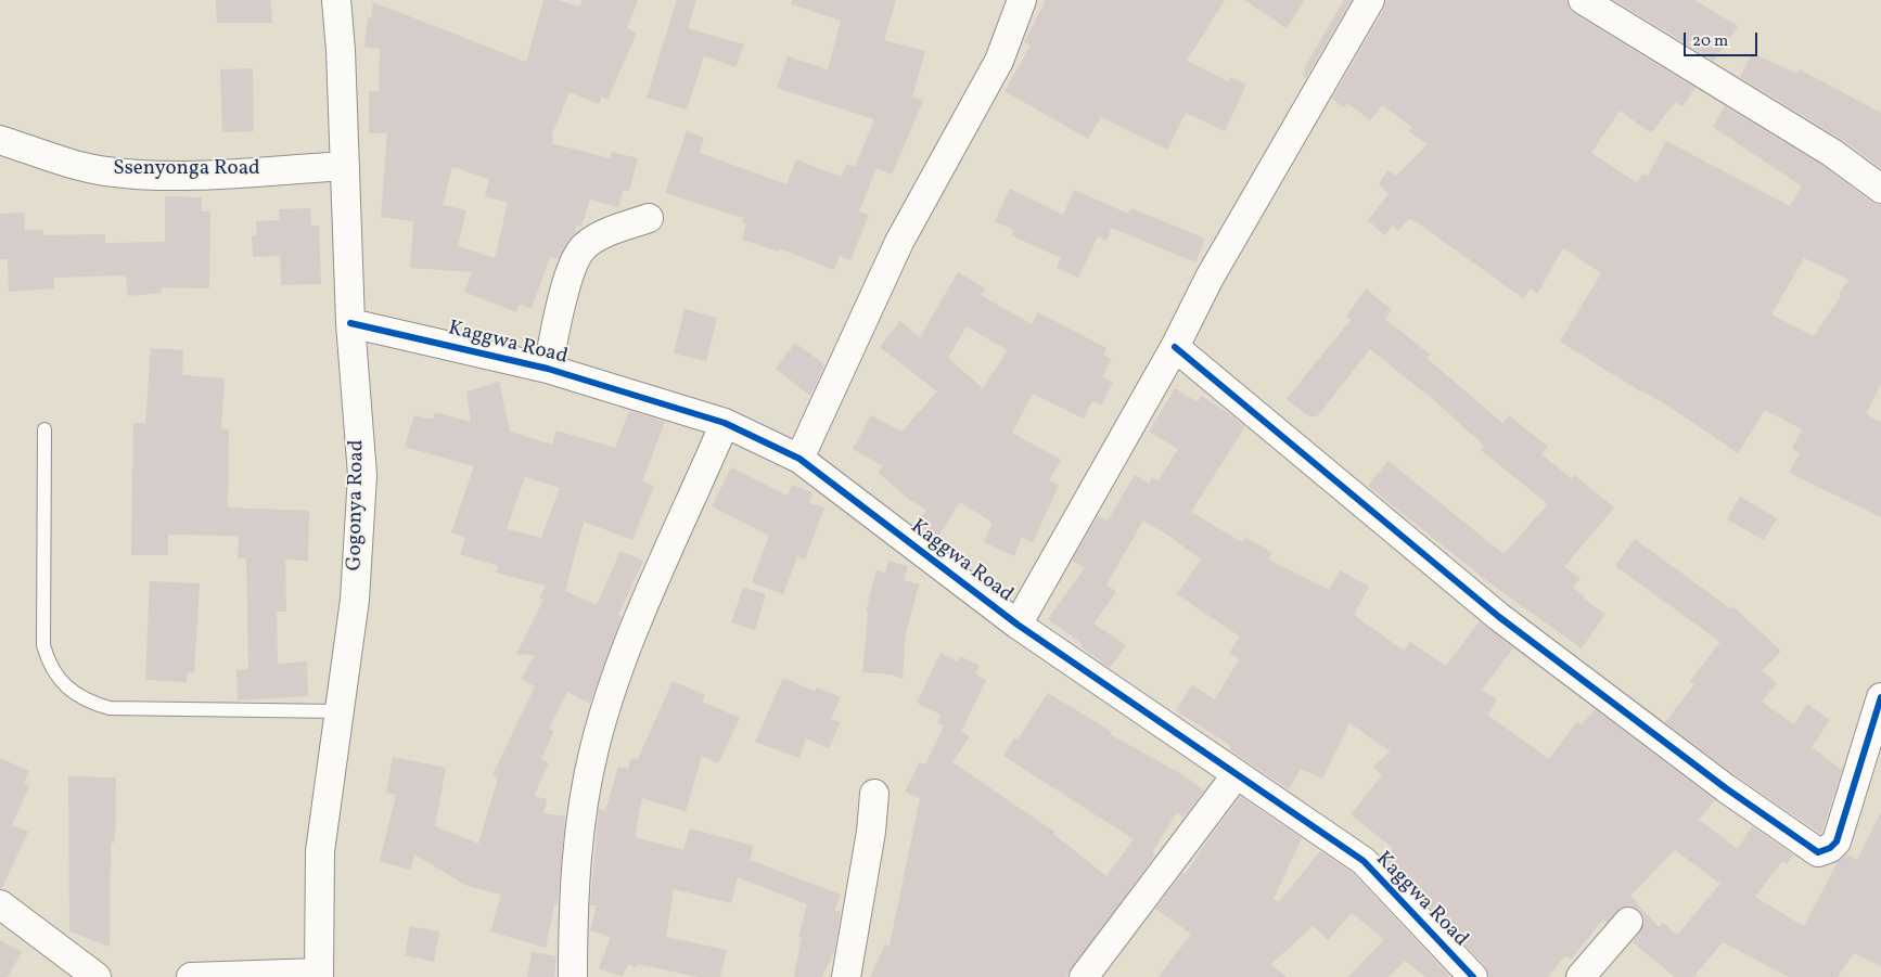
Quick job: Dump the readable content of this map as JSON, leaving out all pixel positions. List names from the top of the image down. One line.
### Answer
{"streets":{"street":["Ssenyonga Road","Kaggwa Road","Gogonya Road"]},"crossings":[["Ssenyonga Road","Gogonya Road"],["Kaggwa Road","Gogonya Road"]],"scale_bar":"20 m"}
